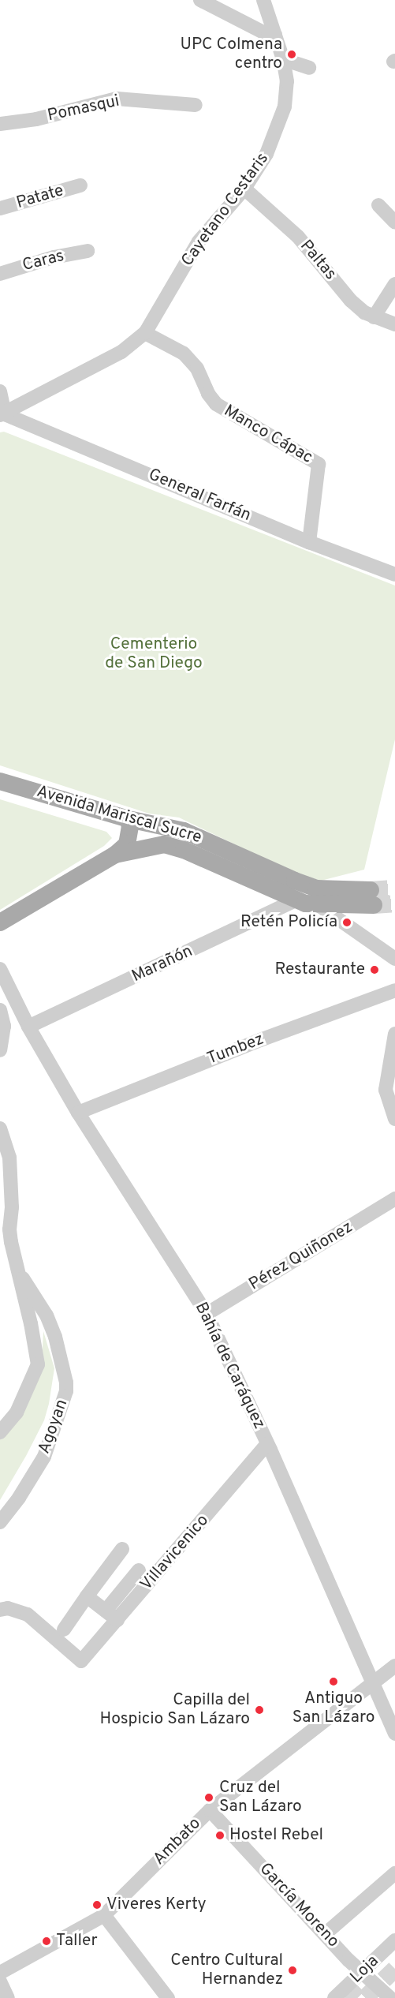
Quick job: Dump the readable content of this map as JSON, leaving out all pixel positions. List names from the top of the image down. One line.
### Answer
{"streets":{"main road":["Avenida Mariscal Sucre"],"street":["Pomasqui","Patate","Cayetano Cestaris","Paltas","Caras","Manco Cápac","General Farfán","Marañón","Tumbez","Pérez Quiñonez","Bahía de Caráquez","Agoyan","Villavicenico","Ambato","García Moreno","Loja"]},"crossings":[["Cayetano Cestaris","Paltas"],["Cayetano Cestaris","Manco Cápac"],["Cayetano Cestaris","General Farfán"],["Manco Cápac","General Farfán"],["Avenida Mariscal Sucre","Marañón"],["Marañón","Bahía de Caráquez"],["Tumbez","Bahía de Caráquez"],["Pérez Quiñonez","Bahía de Caráquez"],["Bahía de Caráquez","Villavicenico"],["Bahía de Caráquez","Ambato"],["Ambato","García Moreno"],["García Moreno","Loja"]],"parks":["Cementerio de San Diego"],"places":["UPC Colmena centro","Retén Policía","Restaurante","Antiguo San Lázaro","Capilla del Hospicio San Lázaro","Cruz del San Lázaro","Hostel Rebel","Viveres Kerty","Taller","Centro Cultural Hernandez"]}
